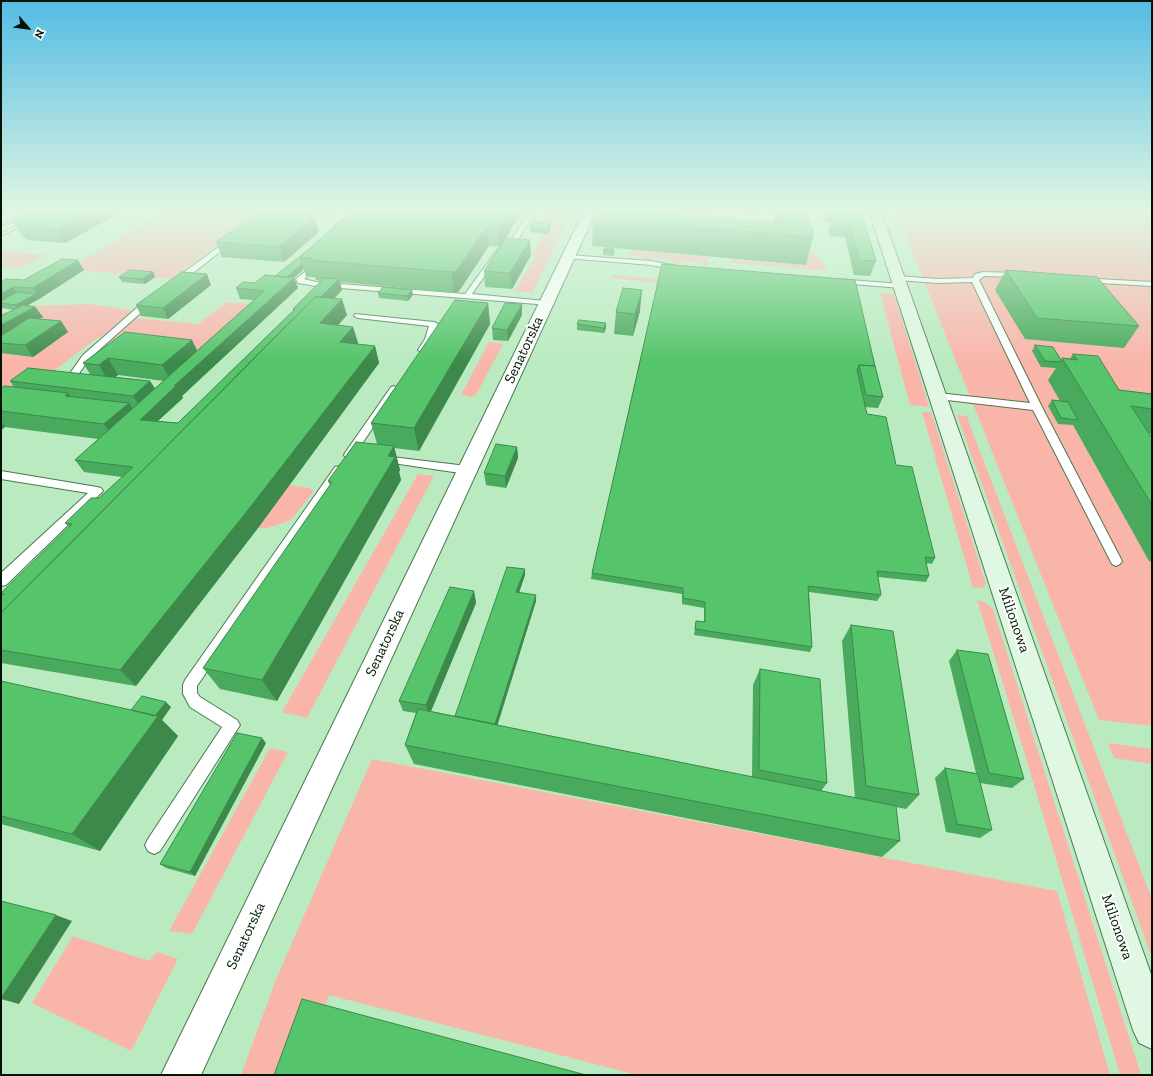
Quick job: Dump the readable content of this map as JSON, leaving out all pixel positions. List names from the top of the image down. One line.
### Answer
{"streets":{"street":["Senatorska","Milionowa"]},"north":"bottom right"}
